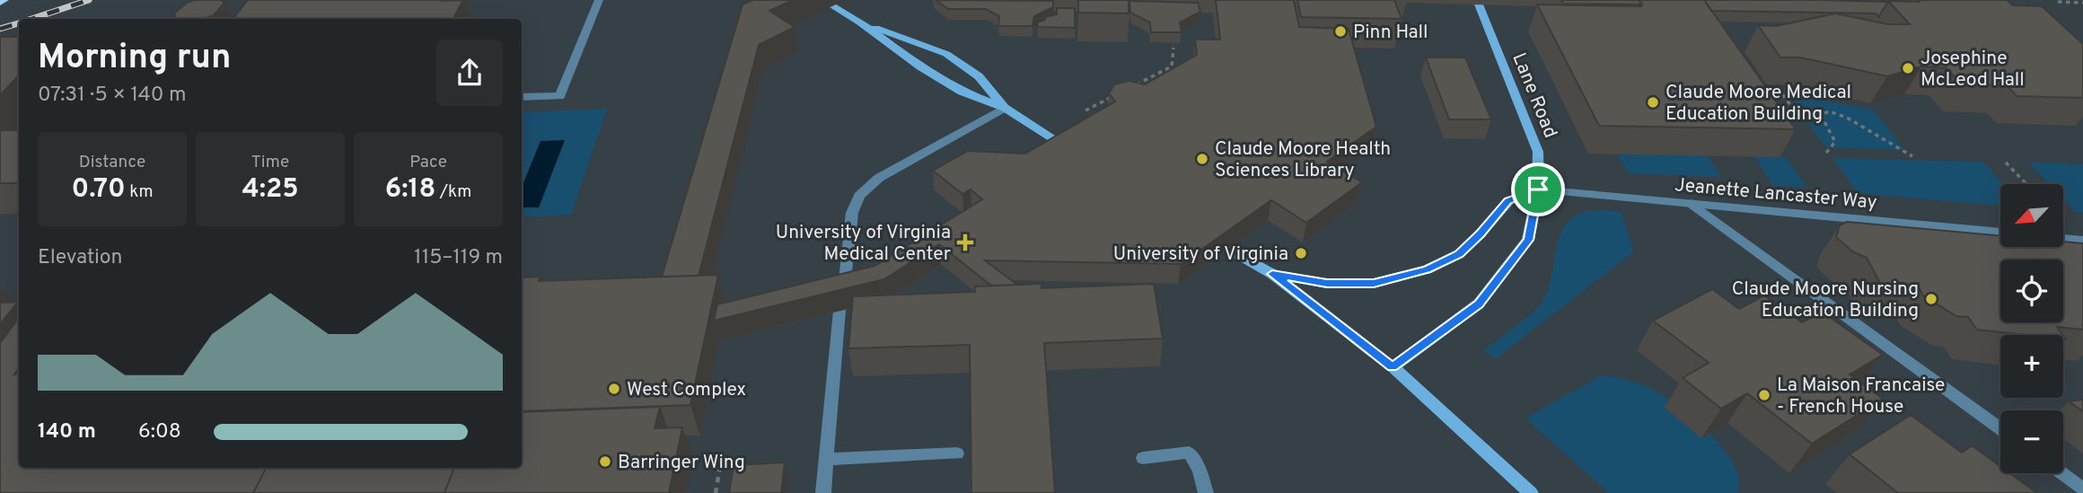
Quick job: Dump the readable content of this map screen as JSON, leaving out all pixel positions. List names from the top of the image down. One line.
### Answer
{"streets":{"main road":["Lane Road"],"street":["Jeanette Lancaster Way"]},"crossings":[["Lane Road","Jeanette Lancaster Way"]],"places":{"other":["Pinn Hall","Josephine McLeod Hall","Claude Moore Medical Education Building","Claude Moore Health Sciences Library","University of Virginia","Claude Moore Nursing Education Building","West Complex","La Maison Francaise - French House","Barringer Wing"],"health":["University of Virginia Medical Center"]},"north":"bottom left","page":{"heading":["Morning run","07:31 · 5 × 140 m"],"stats":[["Distance","0.70 km"],["Time","4:25"],["Pace","6:18 /km"]],"map_buttons":["+","−"],"chart":["Elevation","115–119 m"],"list":[{"name":"140 m","note":"6:08"}]}}
